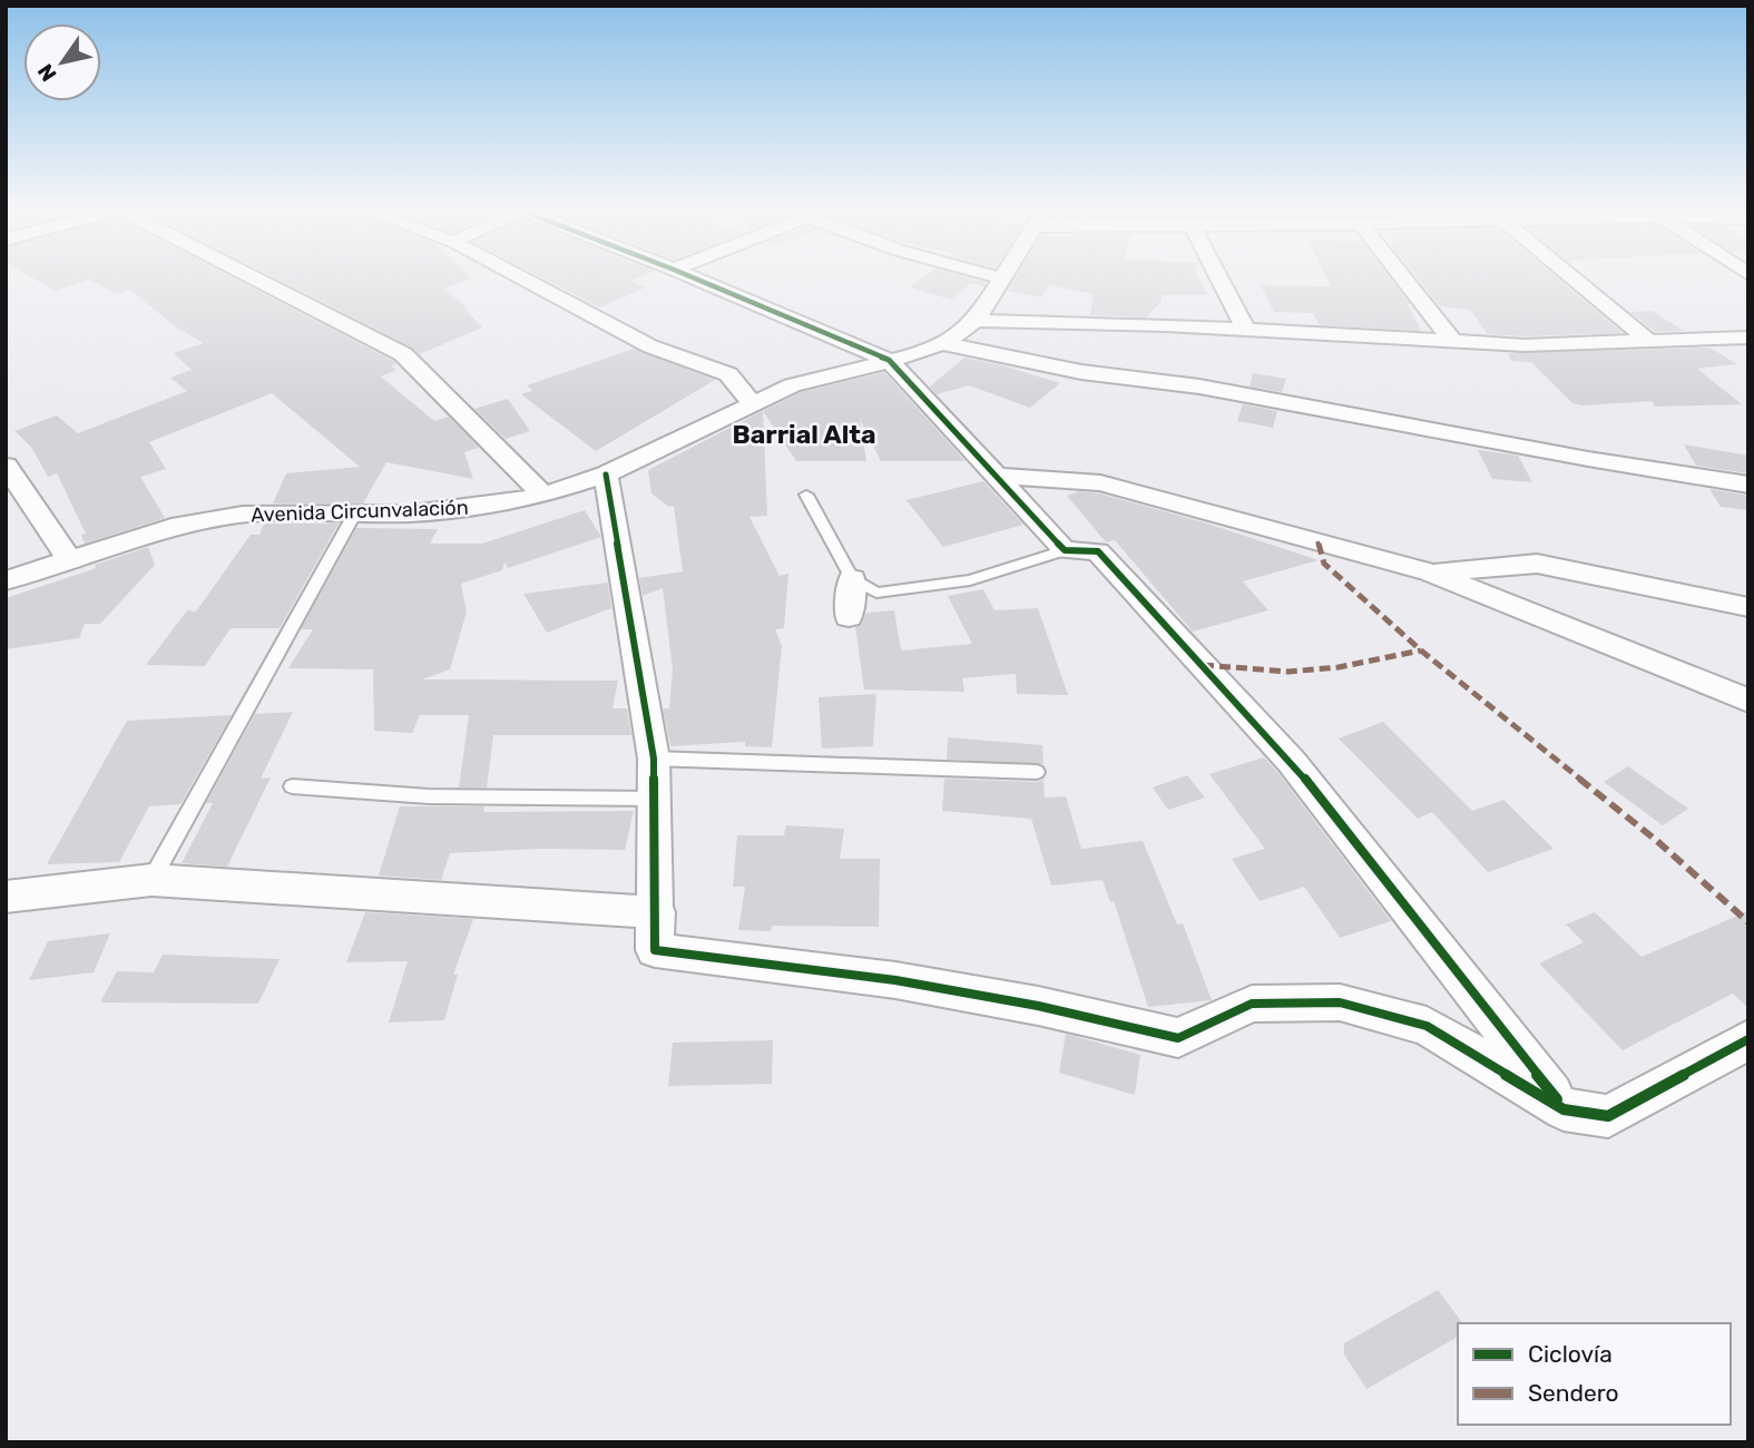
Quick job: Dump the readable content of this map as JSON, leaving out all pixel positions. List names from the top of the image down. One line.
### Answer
{"streets":{"street":["Avenida Circunvalación"]},"districts":["Barrial Alta"],"legend":["Ciclovía","Sendero"],"north":"bottom left"}
